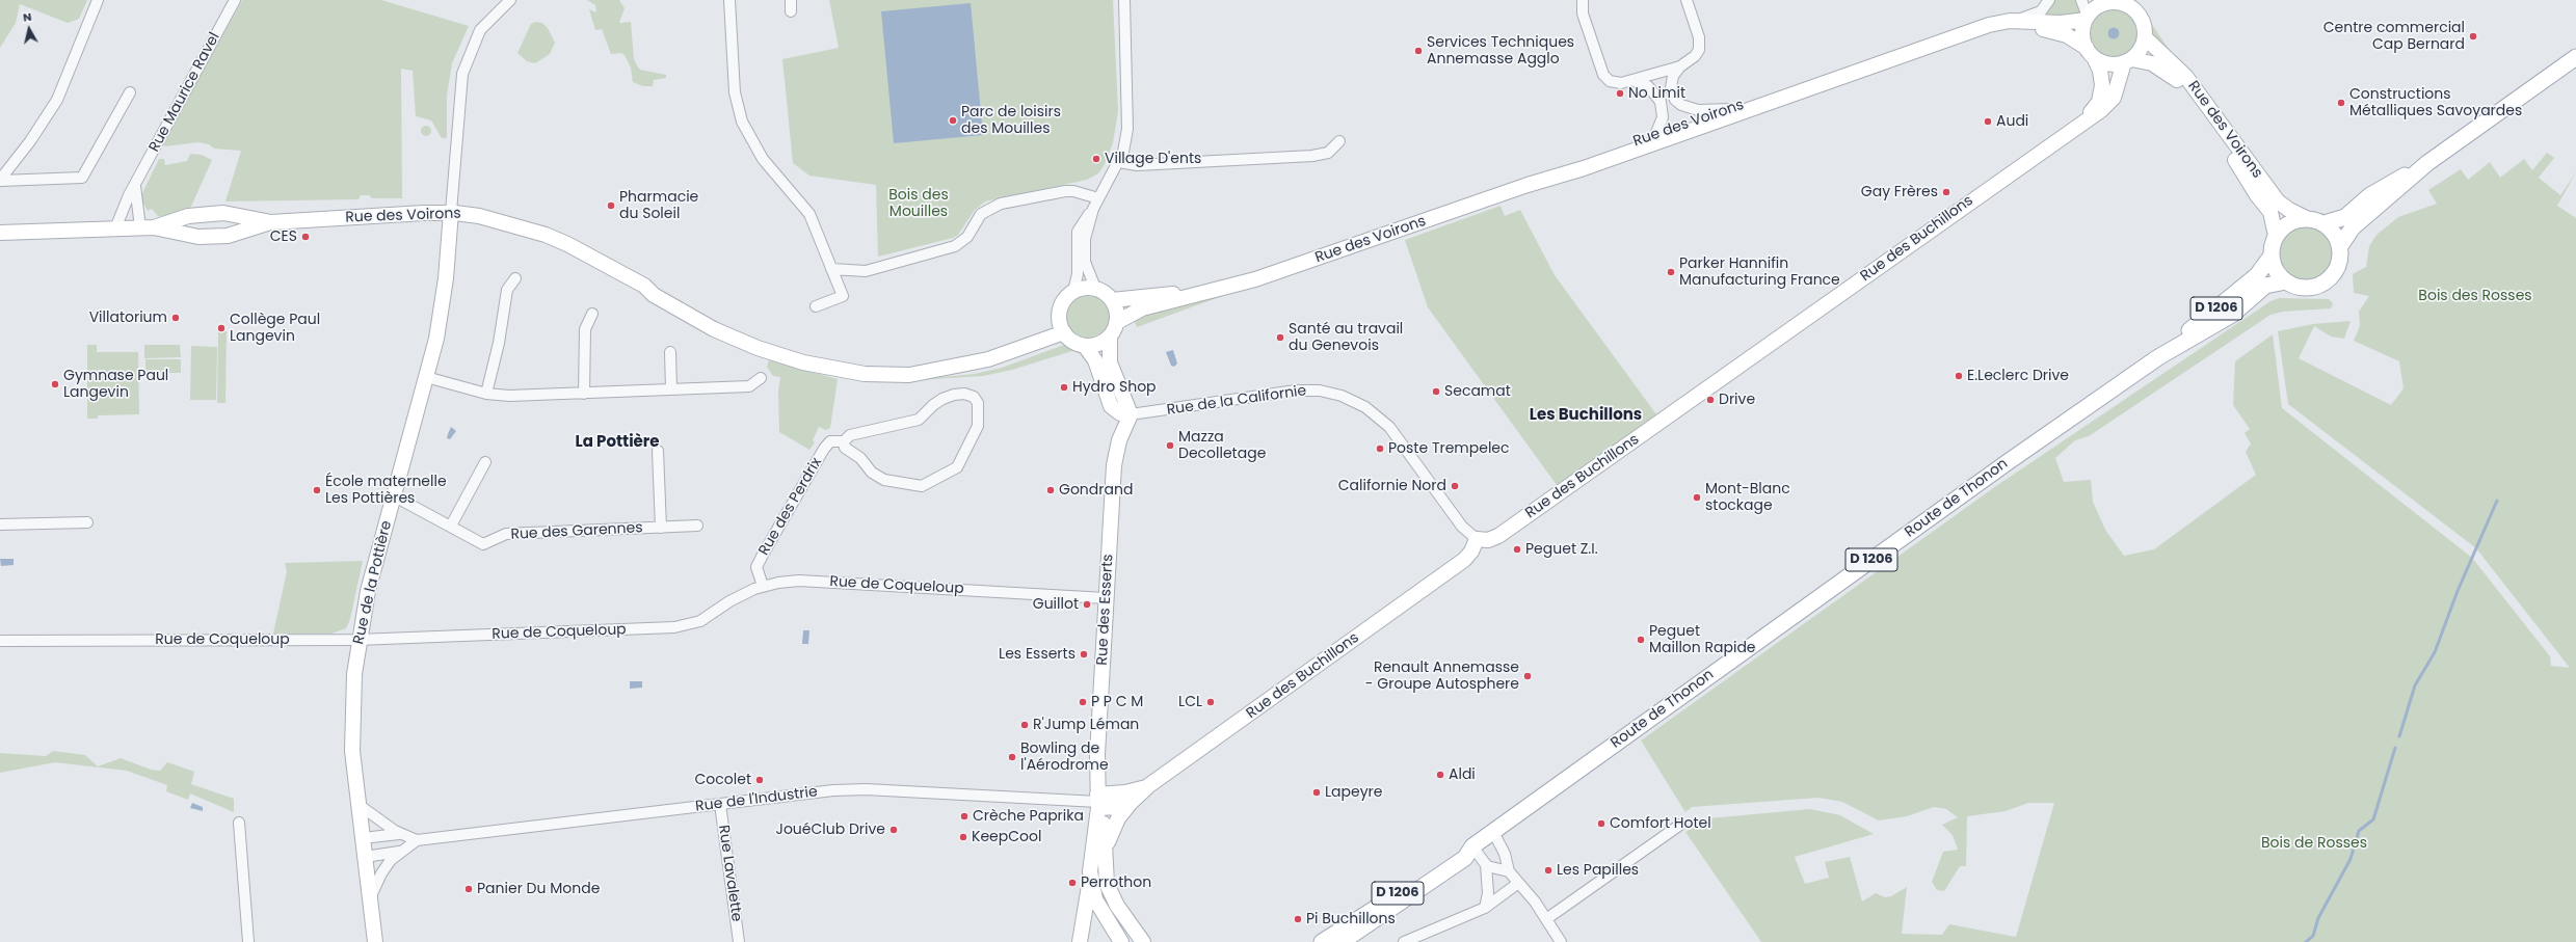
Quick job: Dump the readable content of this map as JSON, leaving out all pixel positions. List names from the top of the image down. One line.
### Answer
{"streets":{"main road":["D 1206","Route de Thonon"],"street":["Rue Maurice Ravel","Rue des Voirons","Rue des Buchillons","Rue de la Californie","Rue des Perdrix","Rue des Garennes","Rue de la Pottière","Rue de Coqueloup","Rue des Esserts","Rue de l'Industrie","Rue Lavalette"]},"crossings":[["Rue Maurice Ravel","Rue des Voirons"],["Rue des Voirons","Rue des Buchillons"],["Rue des Voirons","Route de Thonon"],["Rue des Voirons","Rue de la Pottière"],["Rue des Buchillons","Rue de la Californie"],["Rue des Buchillons","Rue des Esserts"],["Rue des Buchillons","Rue de l'Industrie"],["Rue de la Californie","Rue des Esserts"],["Rue des Perdrix","Rue de Coqueloup"],["Rue des Garennes","Rue de la Pottière"],["Rue de la Pottière","Rue de Coqueloup"],["Rue de la Pottière","Rue de l'Industrie"],["Rue de Coqueloup","Rue des Esserts"],["Rue des Esserts","Rue de l'Industrie"],["Rue de l'Industrie","Rue Lavalette"]],"districts":["Les Buchillons","La Pottière"],"parks":["Bois des Mouilles","Bois des Rosses","Bois de Rosses"],"places":["Centre commercial Cap Bernard","Services Techniques Annemasse Agglo","No Limit","Constructions Métalliques Savoyardes","Parc de loisirs des Mouilles","Audi","Village D'ents","Gay Frères","Pharmacie du Soleil","CES","Parker Hannifin Manufacturing France","Villatorium","Collège Paul Langevin","Santé au travail du Genevois","E.Leclerc Drive","Gymnase Paul Langevin","Hydro Shop","Secamat","Drive","Mazza Decolletage","Poste Trempelec","Californie Nord","École maternelle Les Pottières","Gondrand","Mont-Blanc stockage","Peguet Z.I.","Guillot","Peguet Maillon Rapide","Les Esserts","Renault Annemasse - Groupe Autosphere","P P C M","LCL","R'Jump Léman","Bowling de l'Aérodrome","Aldi","Cocolet","Lapeyre","Crèche Paprika","Comfort Hotel","JouéClub Drive","KeepCool","Les Papilles","Perrothon","Panier Du Monde","Pi Buchillons"],"north":"top"}
